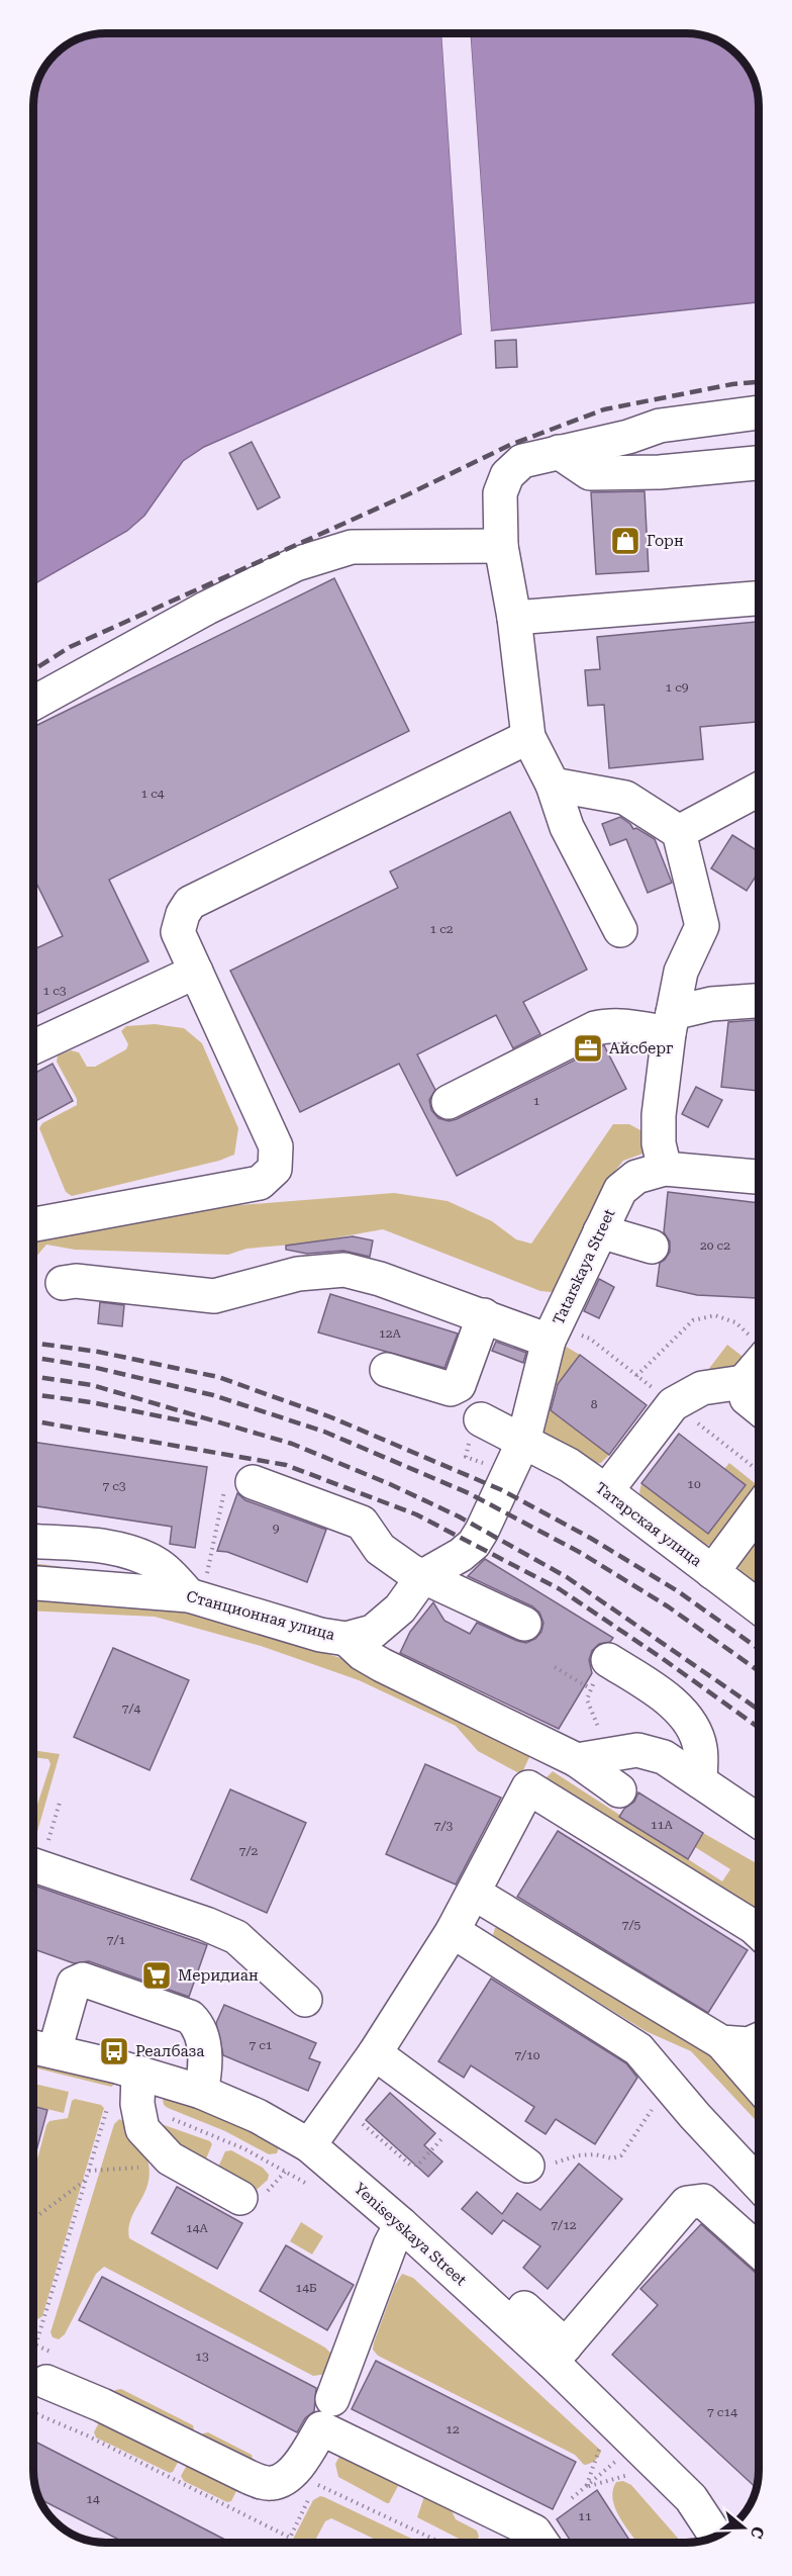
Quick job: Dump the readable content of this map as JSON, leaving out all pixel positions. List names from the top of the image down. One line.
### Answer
{"streets":{"street":["Tatarskaya Street","Татарская улица","Станционная улица","Yeniseyskaya Street"]},"crossings":[["Tatarskaya Street","Татарская улица"],["Tatarskaya Street","Станционная улица"]],"places":{"shop":["Горн"],"office":["Айсберг"],"supermarket":["Меридиан"],"bus stop":["Реалбаза"]},"house_numbers":["1 с9","1 с4","1 с2","1 с3","1","20 с2","12А","8","10","7 с3","9","7/4","11А","7/3","7/2","7/5","7/1","7 с1","7/10","7/12","14А","14Б","13","7 с14","12","14","11"],"north":"right"}
